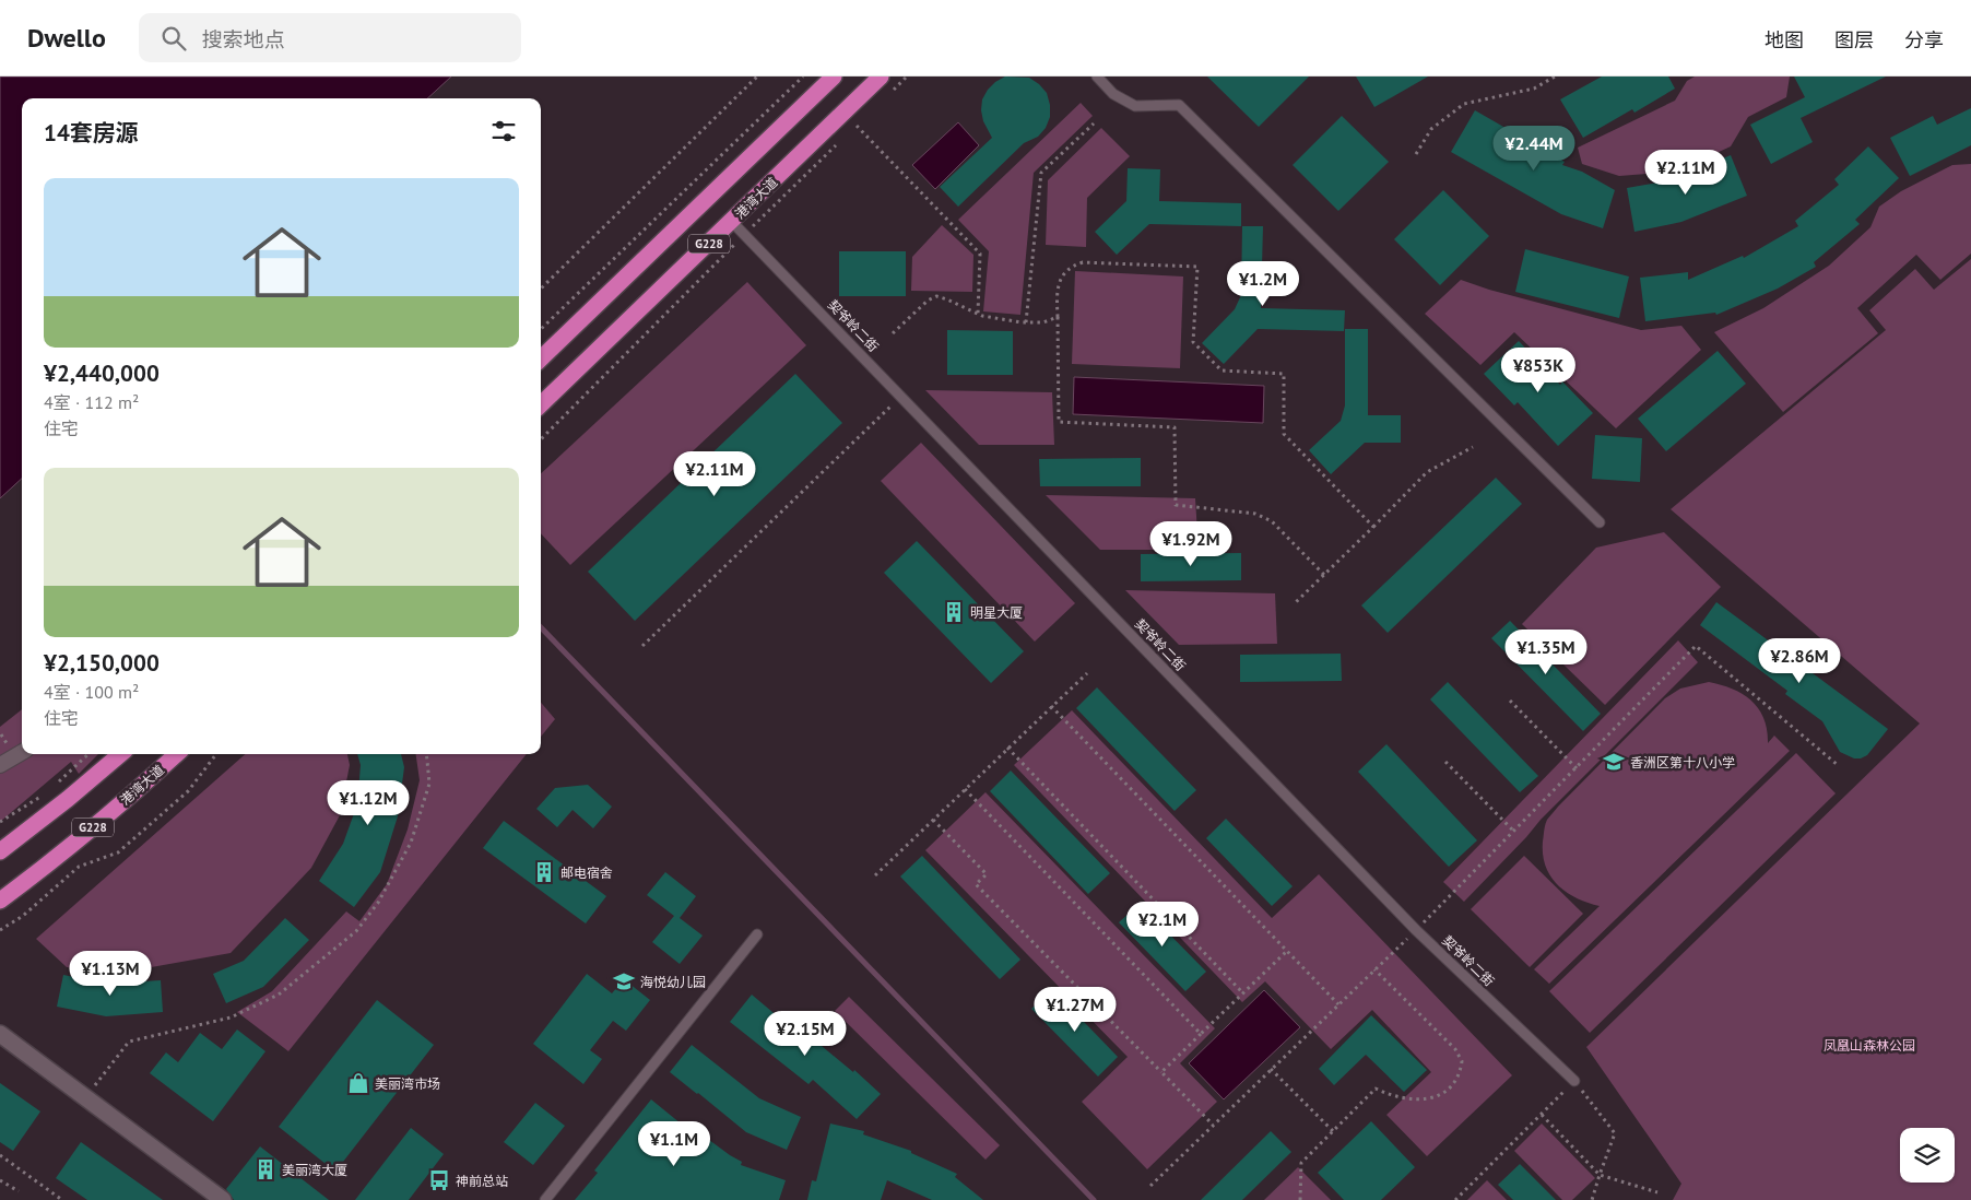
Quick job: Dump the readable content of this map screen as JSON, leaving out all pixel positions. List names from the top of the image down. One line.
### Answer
{"streets":{"highway":["港湾大道","G228"],"lane":["契爷岭二街"]},"crossings":[["港湾大道","契爷岭二街"]],"parks":["凤凰山森林公园"],"places":{"building":["明星大厦","邮电宿舍","美丽湾大厦"],"school or university":["香洲区第十八小学","海悦幼儿园"],"shop":["美丽湾市场"],"bus stop":["神前总站"]},"page":{"header":"Dwello","search":"搜索地点","nav":["地图","图层","分享"],"heading":"14套房源","price":["¥2.44M","¥2.11M","¥1.2M","¥853K","¥2.11M","¥1.92M","¥1.35M","¥2.86M","¥1.12M","¥2.1M","¥1.13M","¥1.27M","¥2.15M","¥1.1M"],"list":[{"name":"¥2,440,000","note":"4室 · 112 m² · 住宅"},{"name":"¥2,150,000","note":"4室 · 100 m² · 住宅"}]}}
